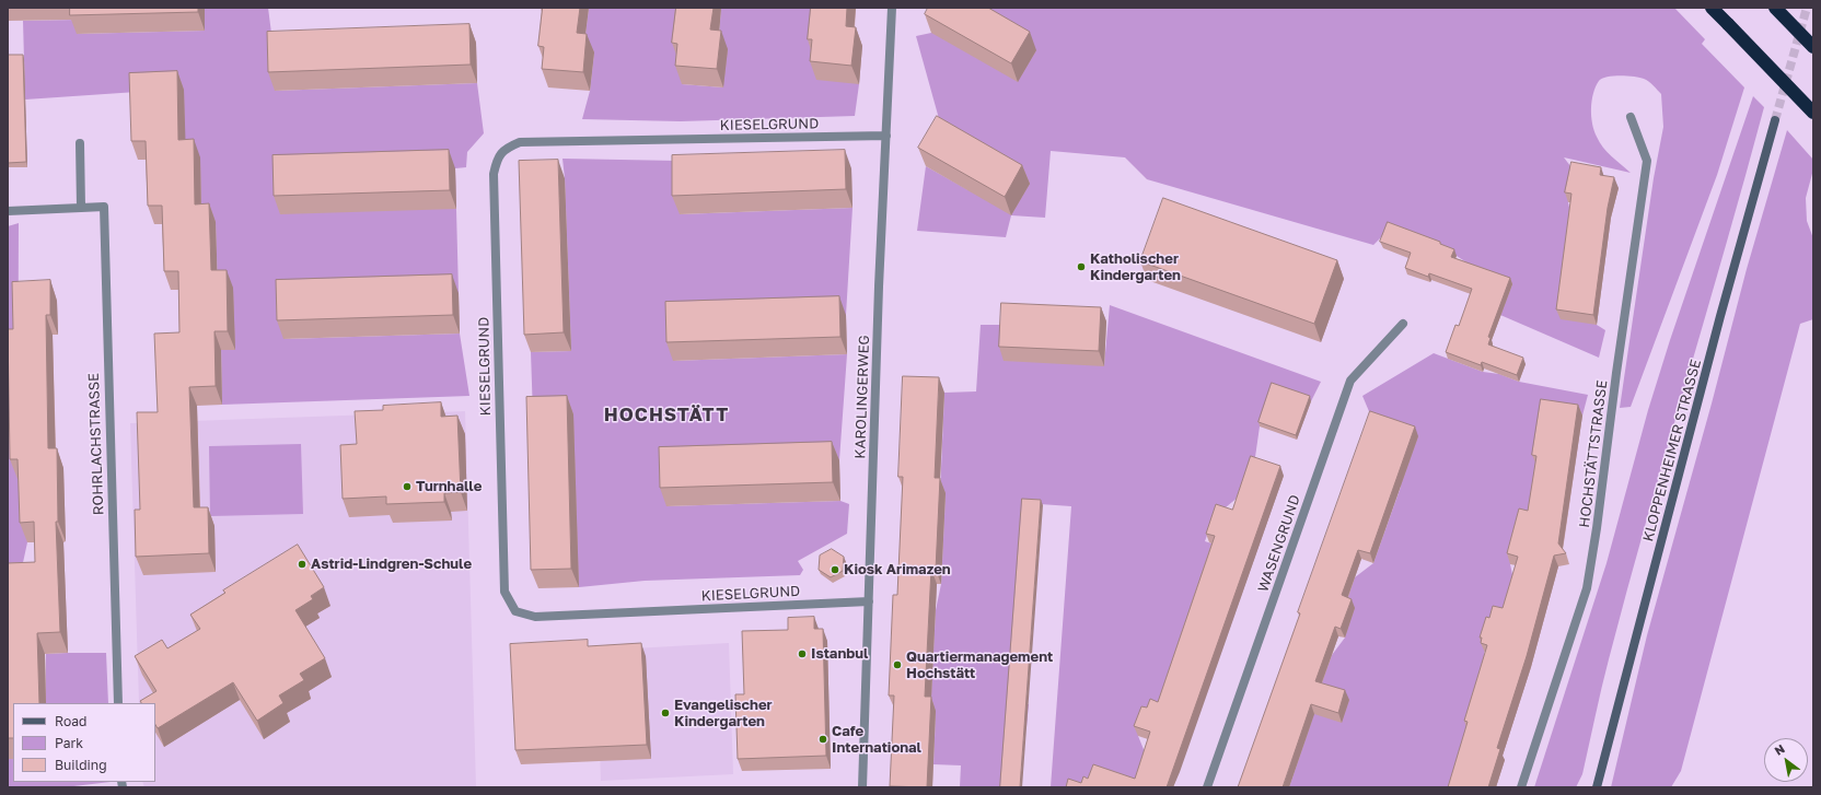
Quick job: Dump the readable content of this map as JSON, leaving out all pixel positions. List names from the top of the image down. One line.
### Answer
{"streets":{"main road":["KLOPPENHEIMER STRASSE"],"street":["KIESELGRUND","KAROLINGERWEG","ROHRLACHSTRASSE","HOCHSTÄTTSTRASSE","WASENGRUND"]},"crossings":[["KIESELGRUND","KAROLINGERWEG"]],"districts":["HOCHSTÄTT"],"places":["Katholischer Kindergarten","Turnhalle","Astrid-Lindgren-Schule","Kiosk Arimazen","Istanbul","Quartiermanagement Hochstätt","Evangelischer Kindergarten","Cafe International"],"legend":["Road","Park","Building"],"north":"top left"}
